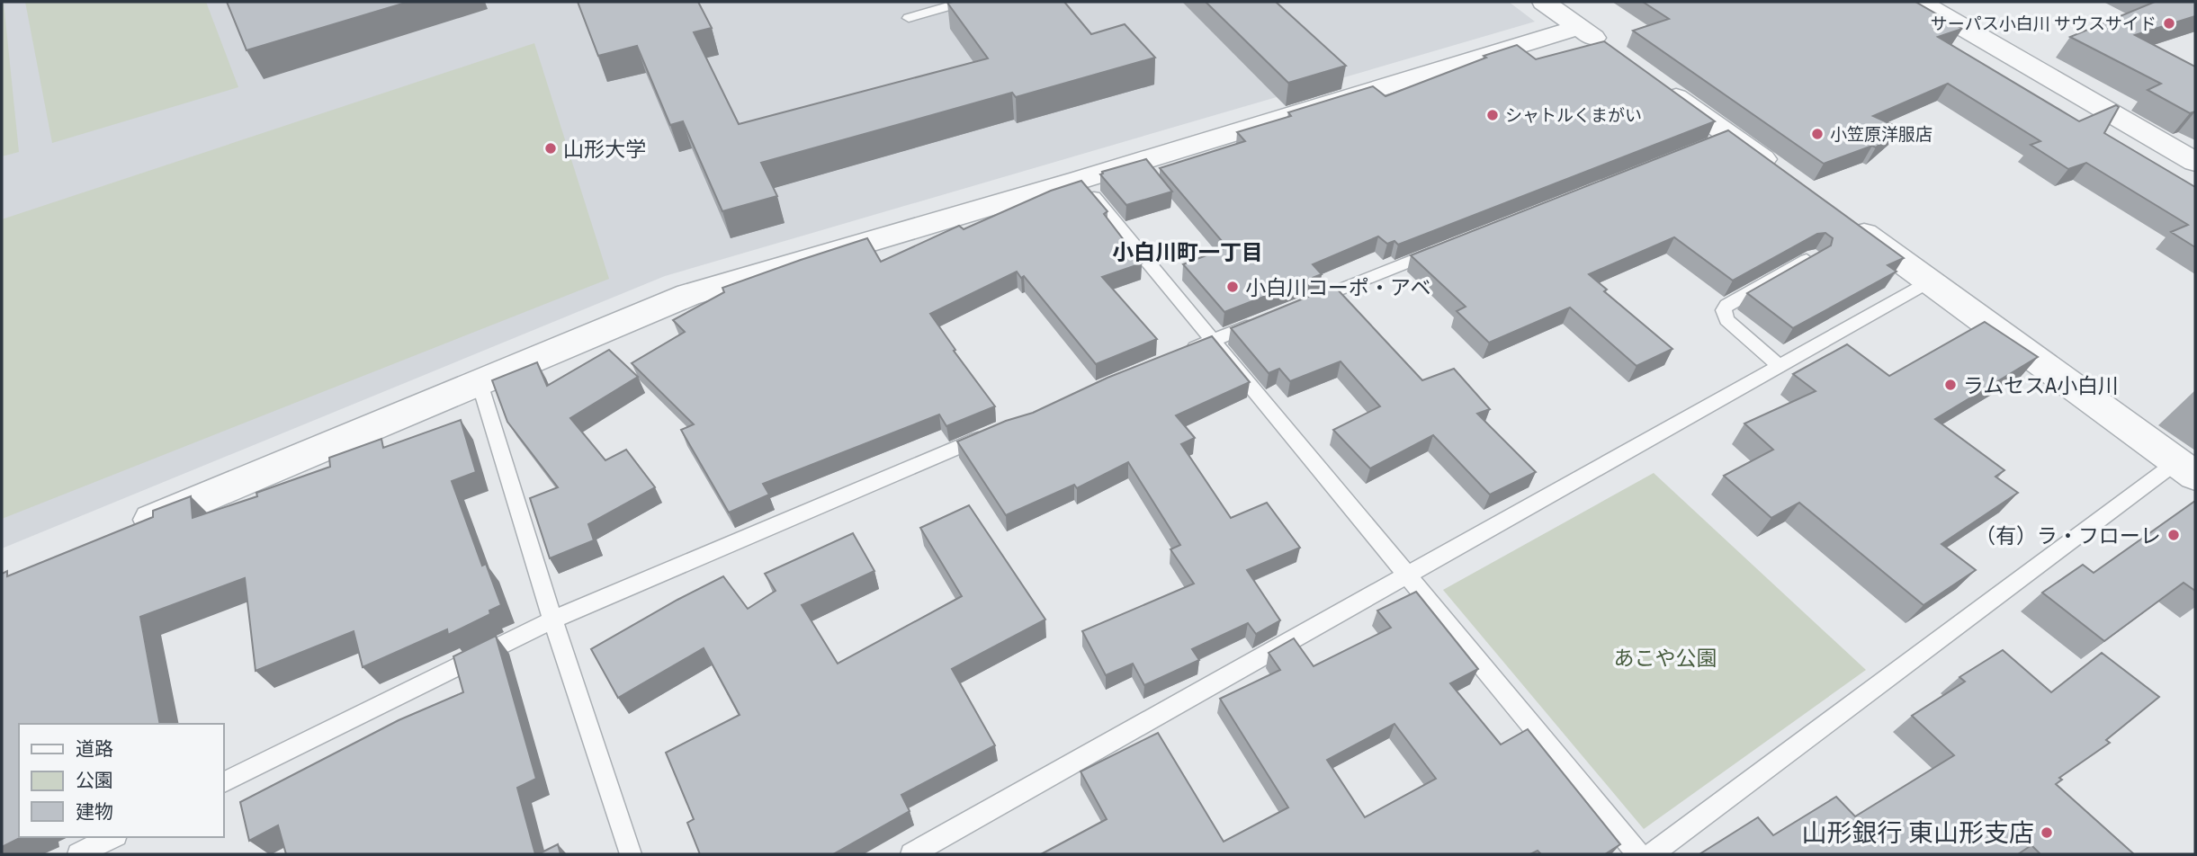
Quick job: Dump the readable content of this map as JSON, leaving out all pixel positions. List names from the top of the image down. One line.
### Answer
{"districts":["小白川町一丁目"],"parks":["あこや公園"],"places":["サーパス小白川 サウスサイド","シャトルくまがい","小笠原洋服店","山形大学","小白川コーポ・アベ","ラムセスA小白川","（有）ラ・フローレ","山形銀行 東山形支店"],"legend":["道路","公園","建物"]}
